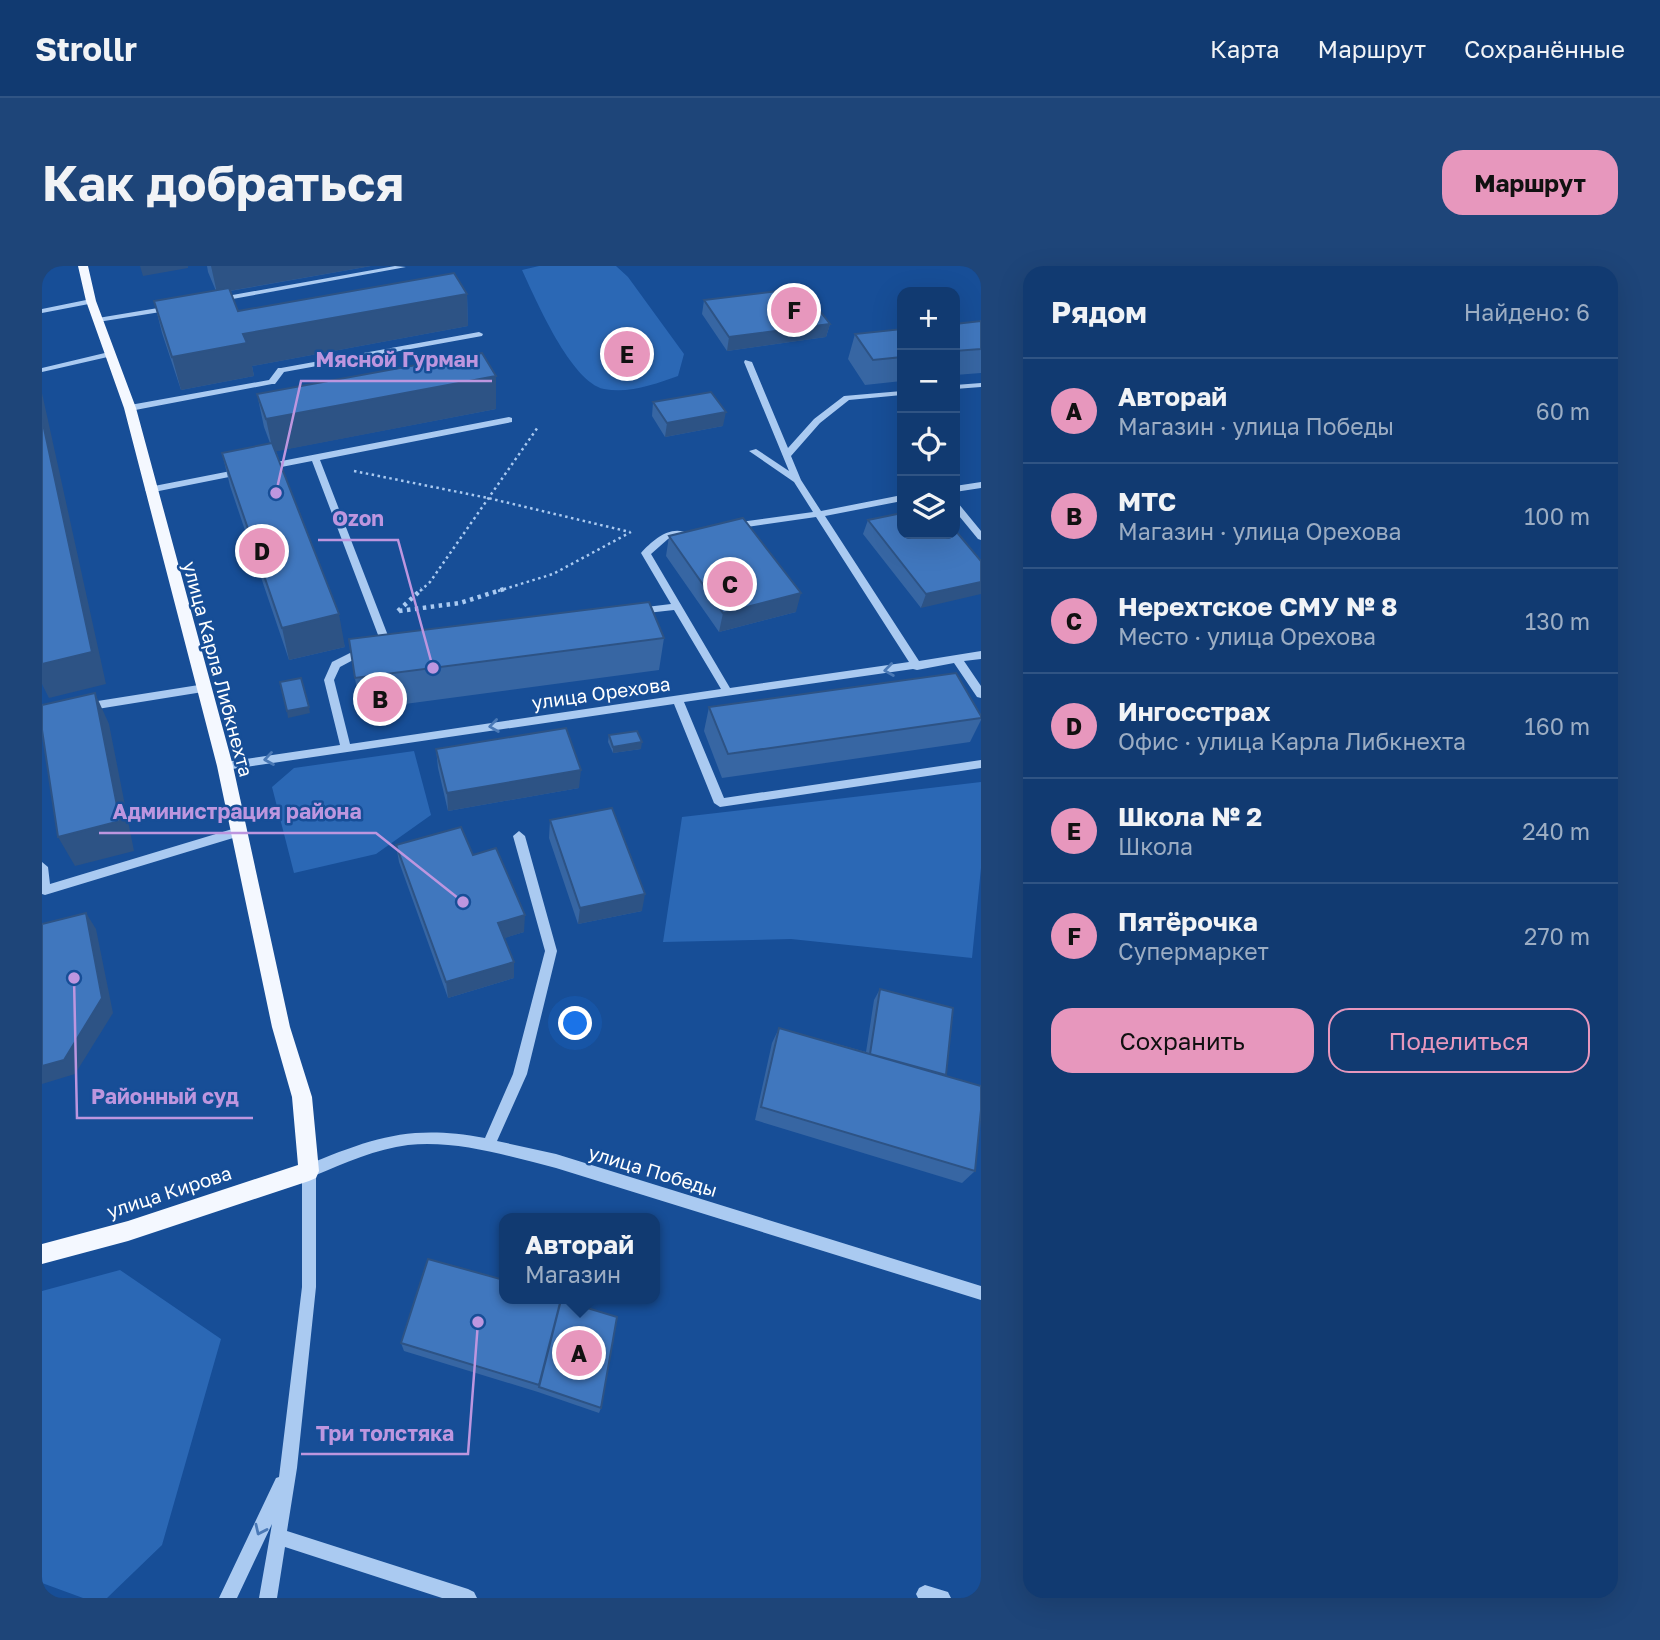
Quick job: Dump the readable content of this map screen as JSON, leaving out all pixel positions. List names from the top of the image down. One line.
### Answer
{"streets":{"main road":["улица Карла Либкнехта","улица Кирова"],"street":["улица Орехова","улица Победы"]},"crossings":[["улица Карла Либкнехта","улица Орехова"],["улица Карла Либкнехта","улица Победы"],["улица Карла Либкнехта","улица Кирова"],["улица Победы","улица Кирова"]],"one_way":["улица Орехова"],"places":["Мясной Гурман","Ozon","Администрация района","Районный суд","Три толстяка"],"page":{"header":"Strollr","nav":["Карта","Маршрут","Сохранённые"],"buttons":["Маршрут",["Сохранить","Поделиться"]],"title":"Как добраться","heading":["Рядом","Найдено: 6"],"pins":["F","E","D","C","B","A"],"map_buttons":["+","−"],"list":[{"mark":"A","name":"Авторай","note":"Магазин · улица Победы","value":"60 m"},{"mark":"B","name":"МТС","note":"Магазин · улица Орехова","value":"100 m"},{"mark":"C","name":"Нерехтское СМУ № 8","note":"Место · улица Орехова","value":"130 m"},{"mark":"D","name":"Ингосстрах","note":"Офис · улица Карла Либкнехта","value":"160 m"},{"mark":"E","name":"Школа № 2","note":"Школа","value":"240 m"},{"mark":"F","name":"Пятёрочка","note":"Супермаркет","value":"270 m"}],"popup":["Авторай","Магазин"]}}
